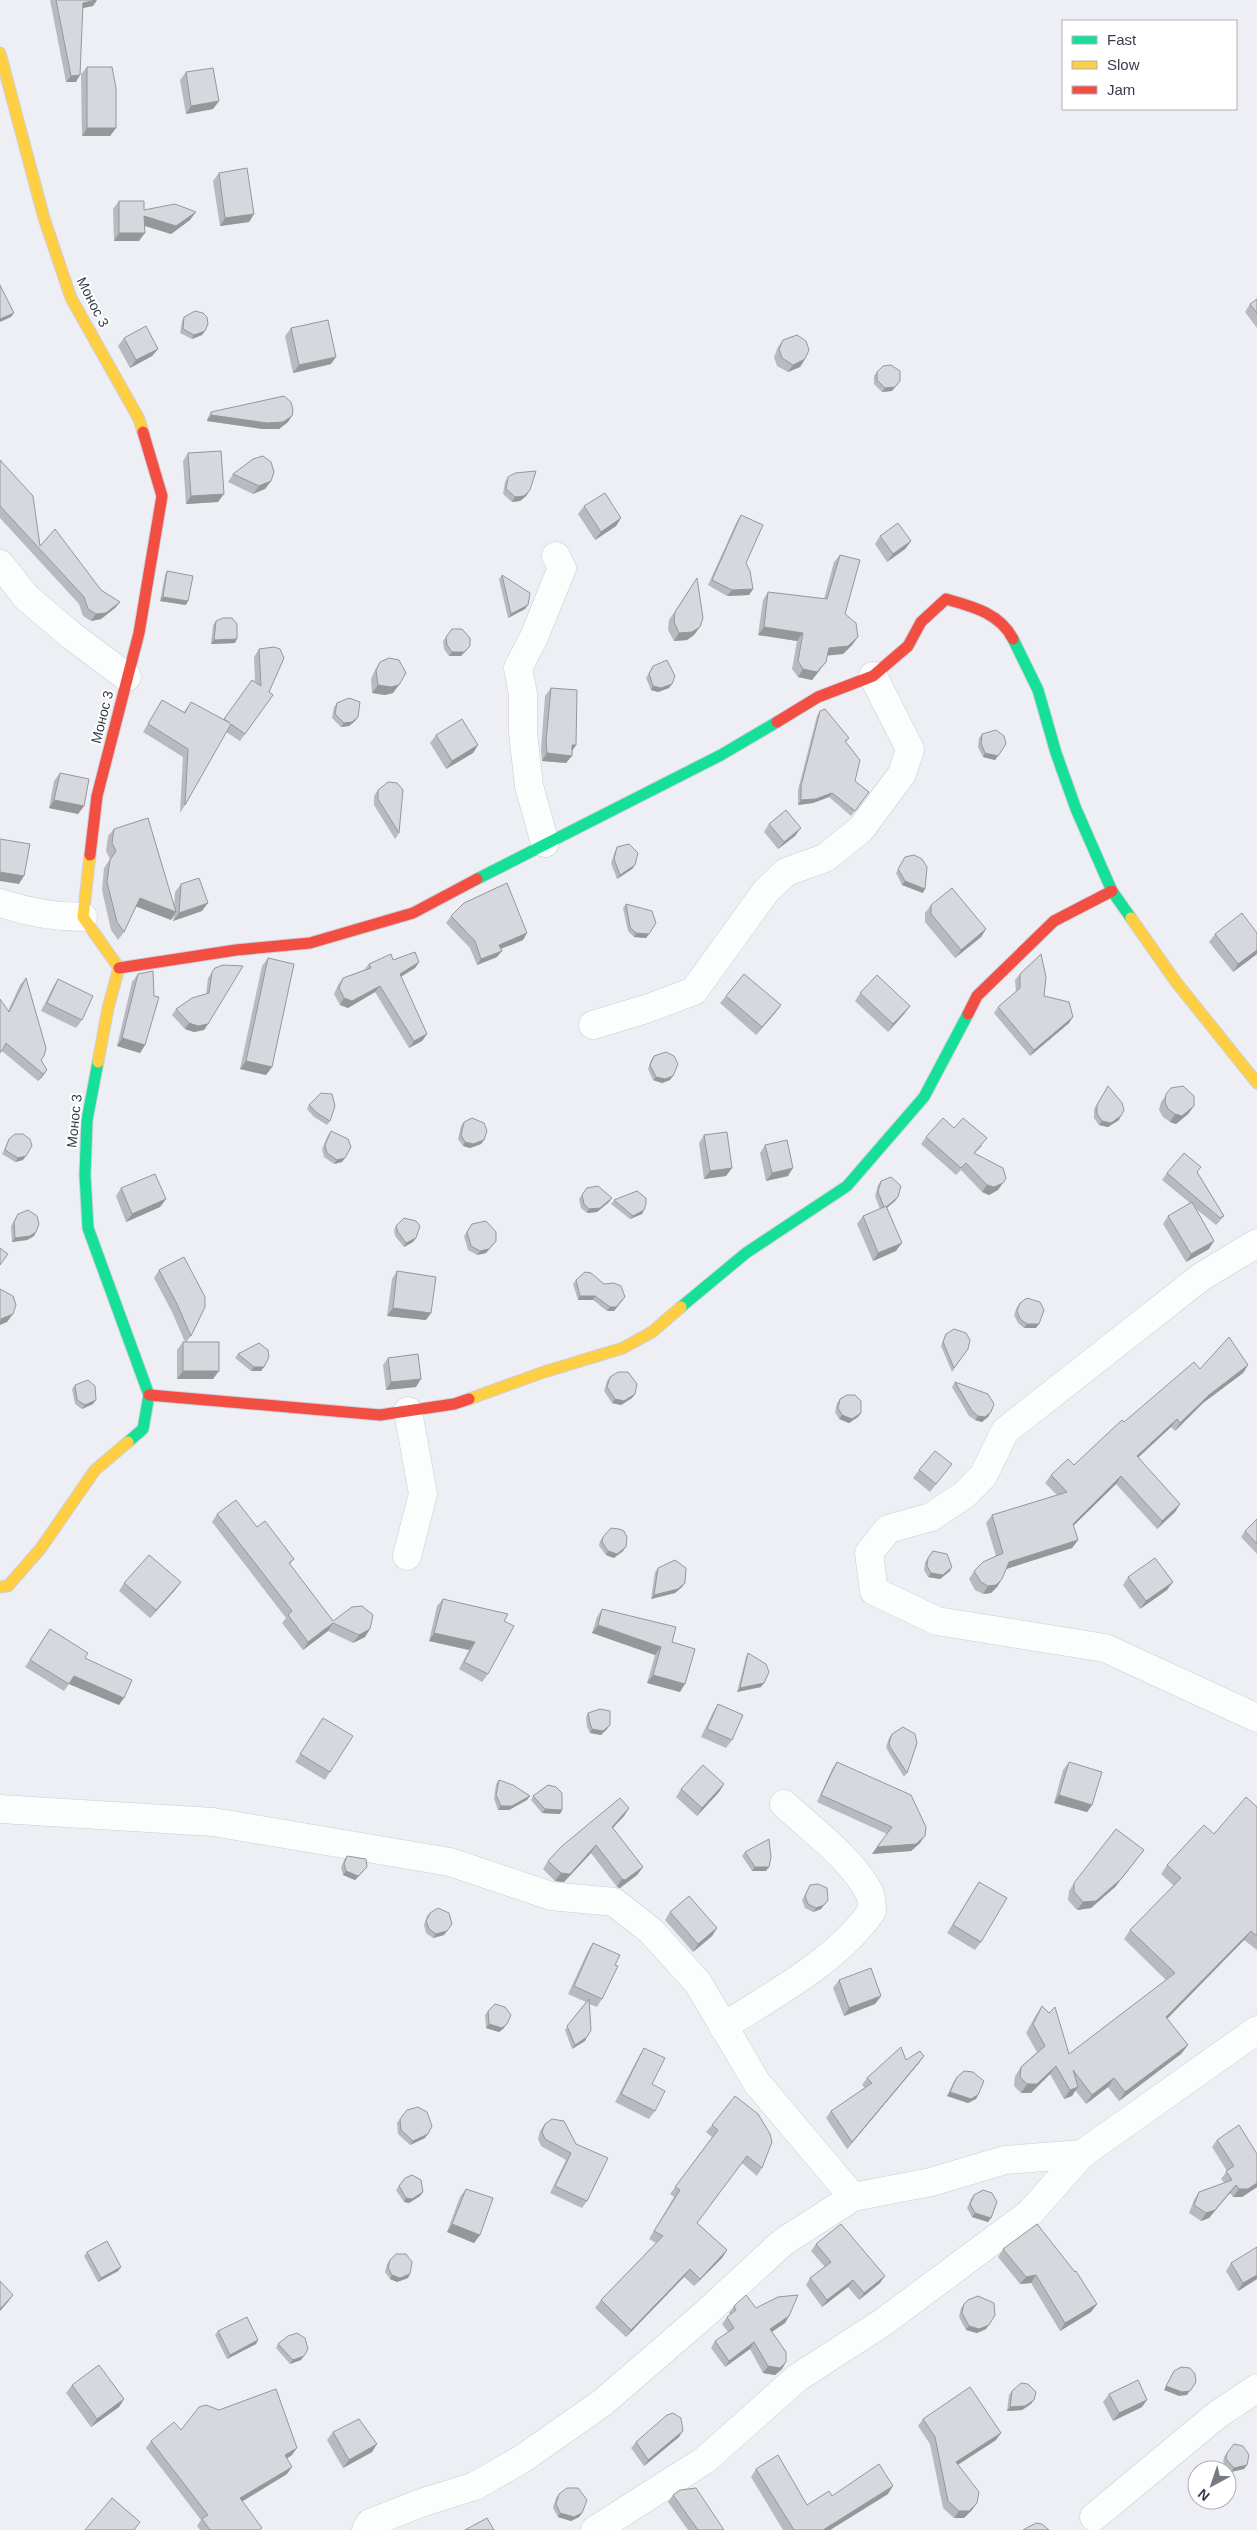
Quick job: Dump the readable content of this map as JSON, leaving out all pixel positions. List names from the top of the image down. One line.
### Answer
{"streets":{"street":["Монос 3"]},"legend":["Fast","Slow","Jam"],"north":"bottom left"}
